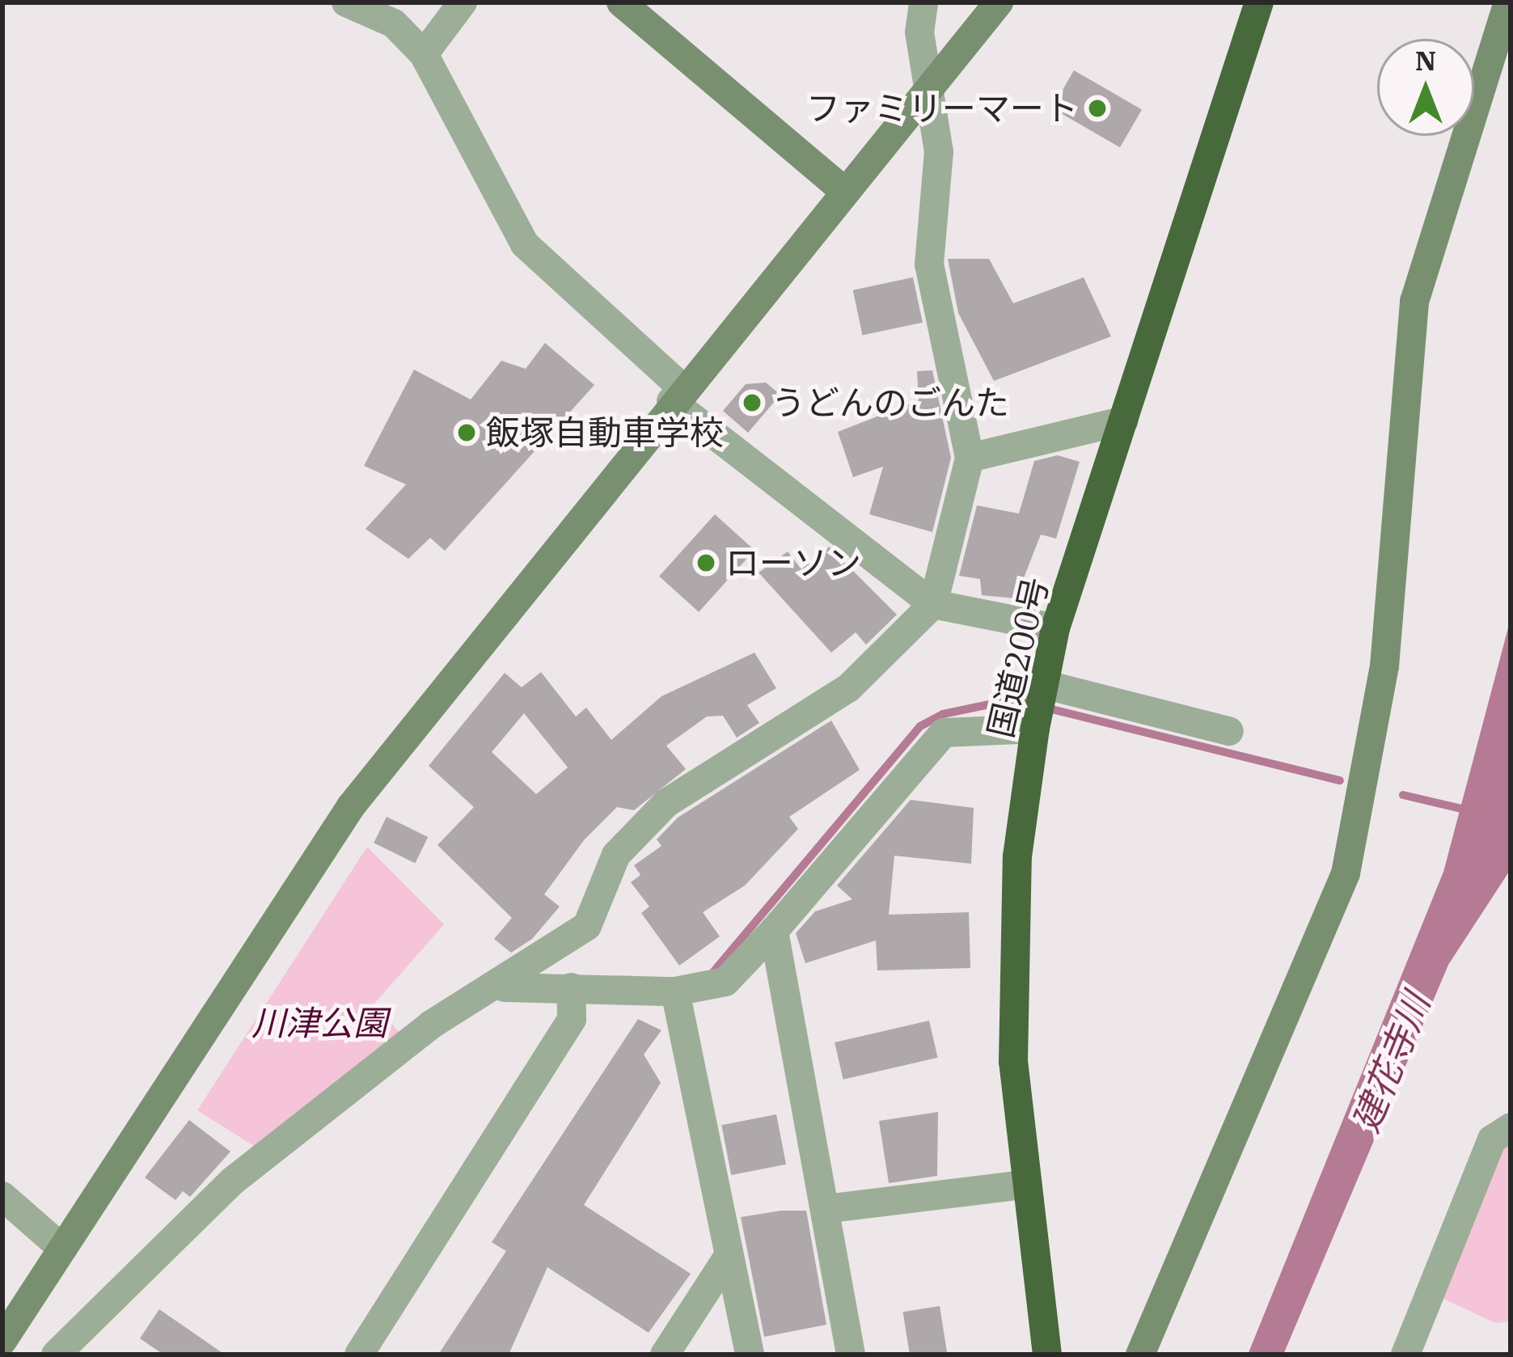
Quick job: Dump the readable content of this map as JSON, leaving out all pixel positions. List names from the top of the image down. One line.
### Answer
{"streets":{"highway":["国道200号"]},"water":["建花寺川"],"parks":["川津公園"],"places":["ファミリーマート","うどんのごんた","飯塚自動車学校","ローソン"],"north":"top"}
